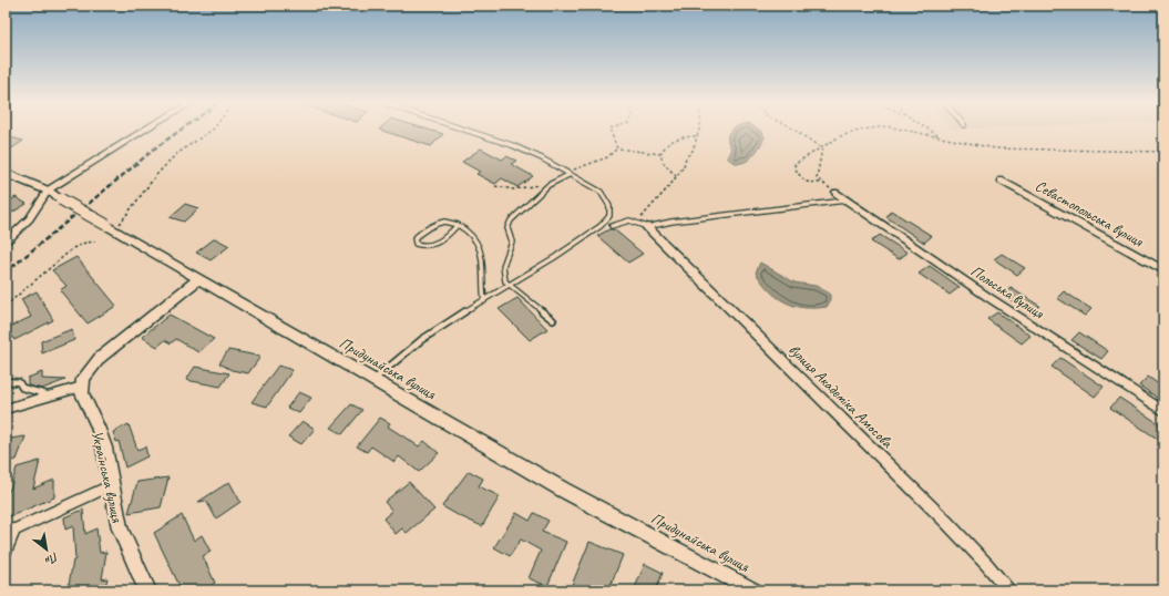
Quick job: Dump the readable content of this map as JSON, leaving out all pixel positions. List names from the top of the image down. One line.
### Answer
{"streets":{"main road":["Придунайська вулиця","Українська вулиця"],"street":["Севастопольська вулиця","Польська вулиця","вулиця Академіка Амосова"]},"north":"bottom right"}
